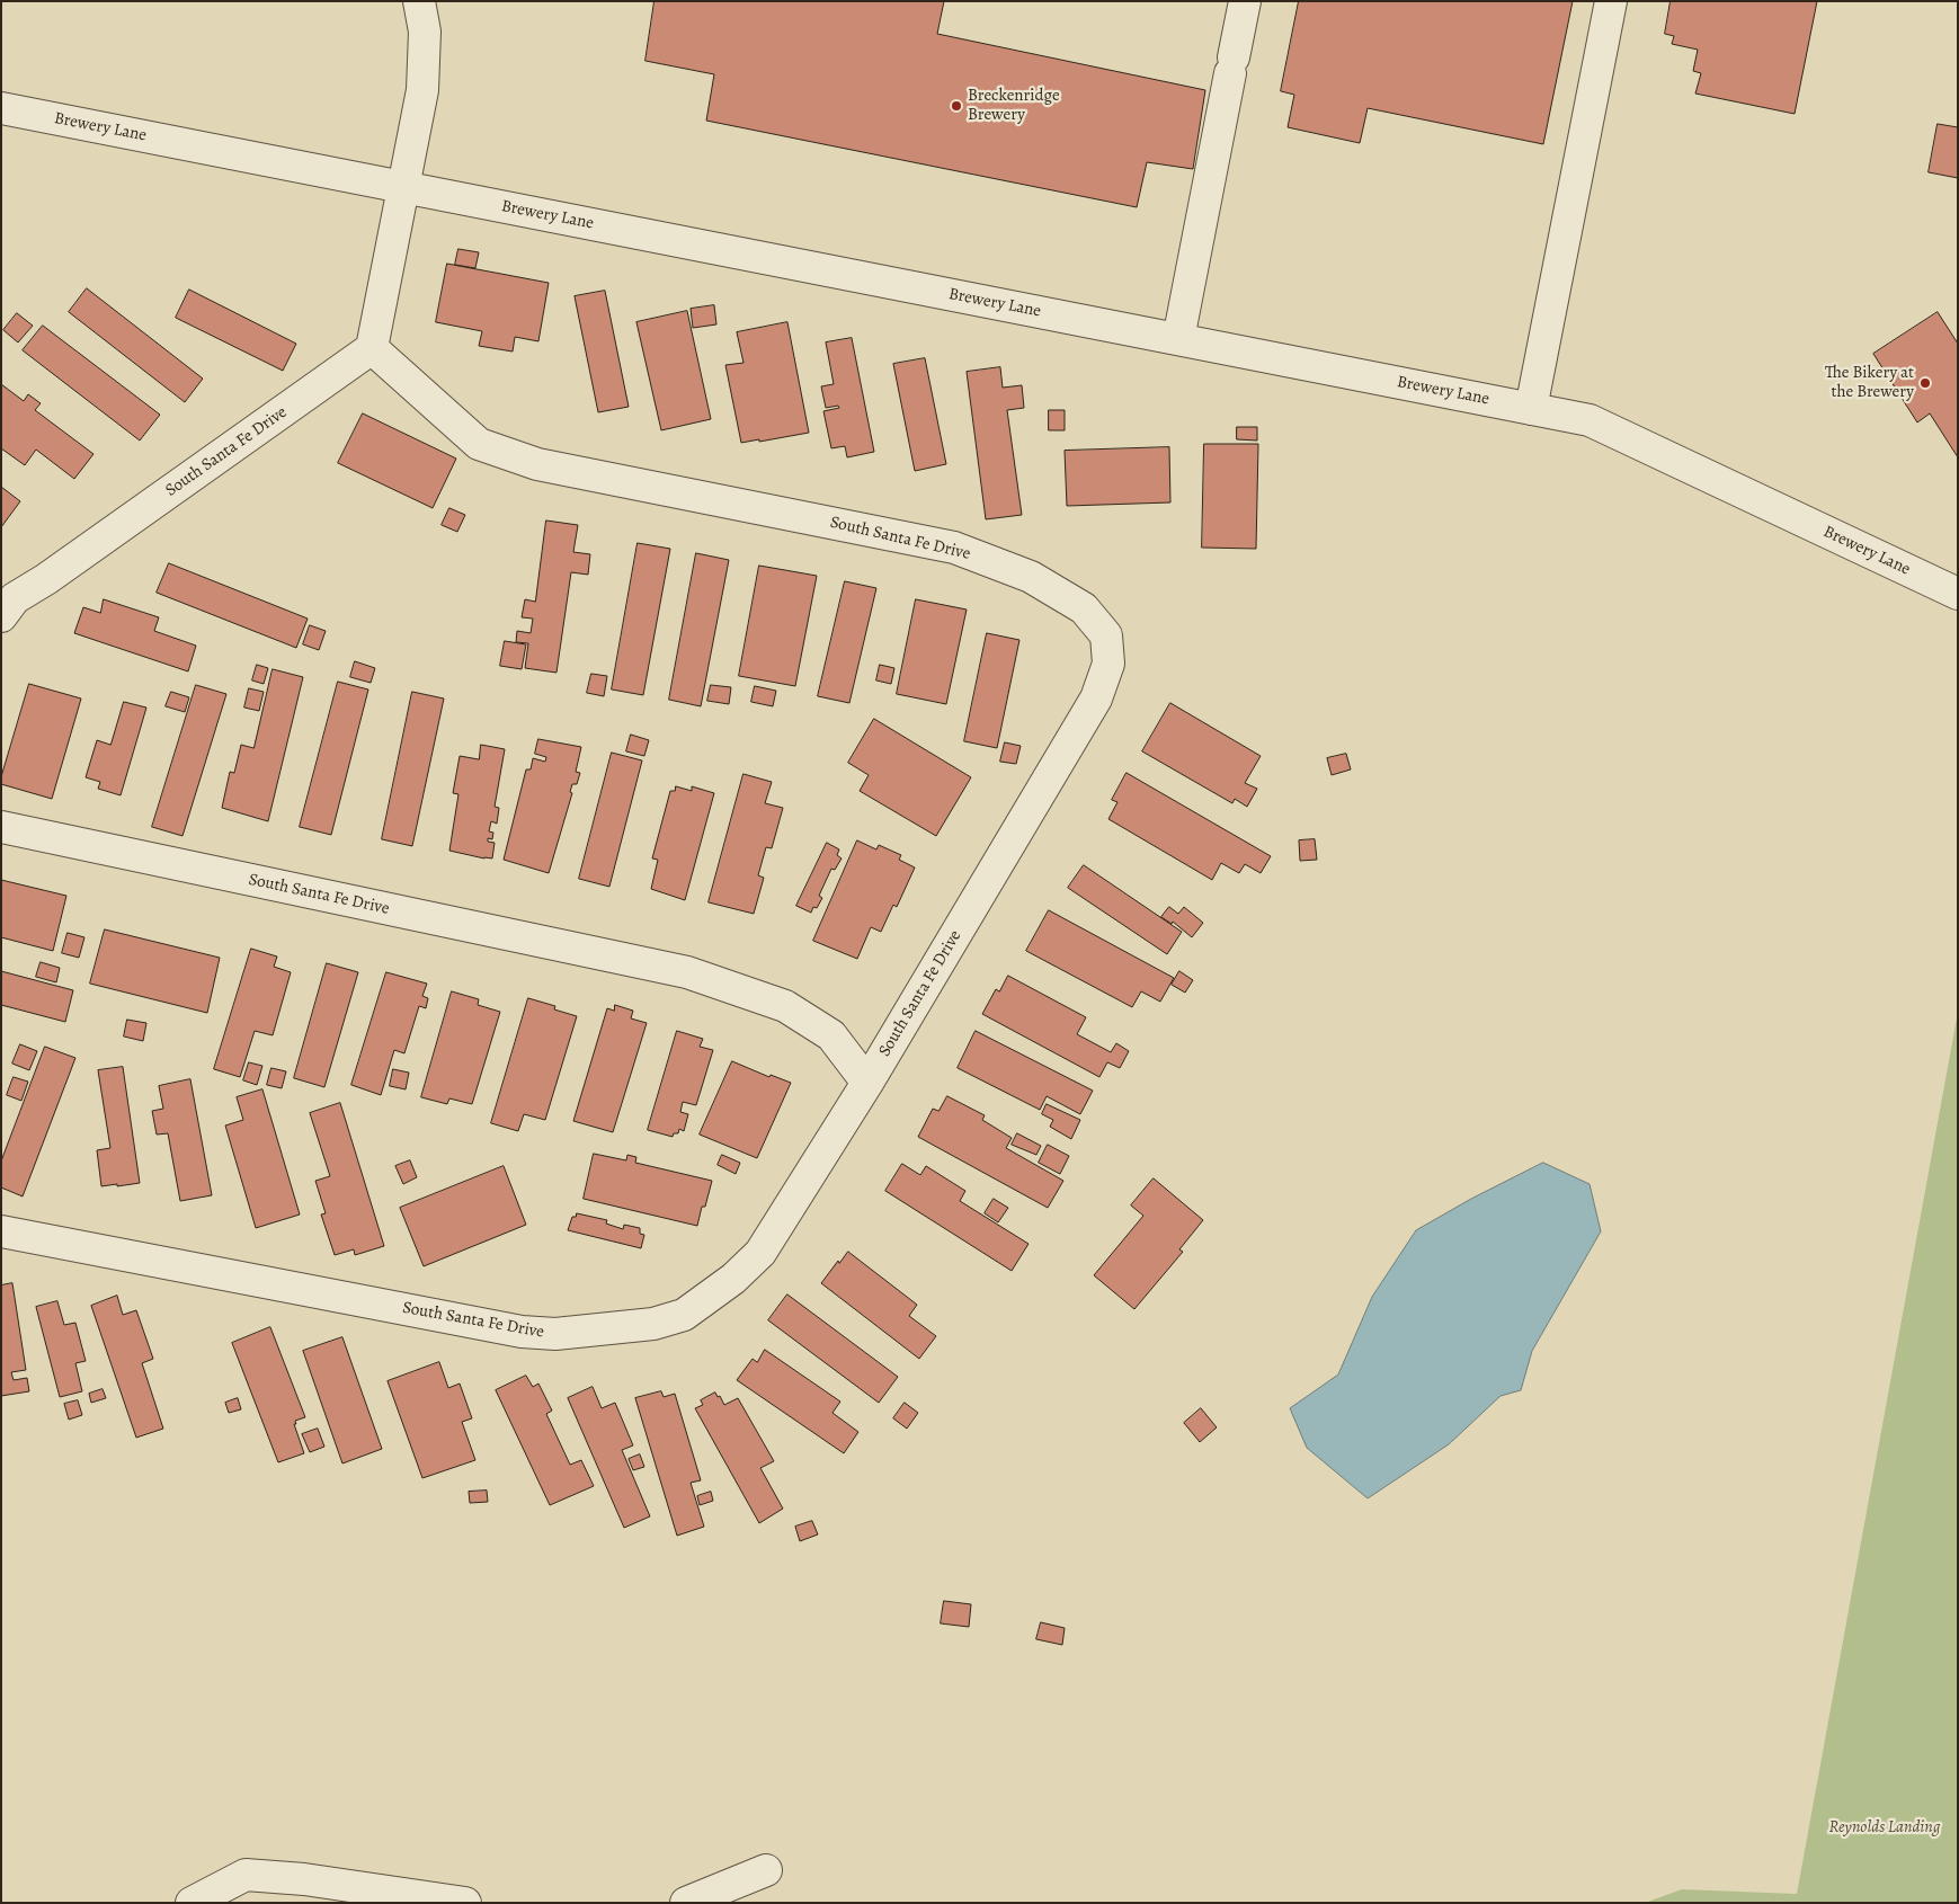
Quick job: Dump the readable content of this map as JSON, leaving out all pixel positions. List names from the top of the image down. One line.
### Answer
{"streets":{"street":["Brewery Lane","South Santa Fe Drive"]},"parks":["Reynolds Landing"],"places":["Breckenridge Brewery","The Bikery at the Brewery"]}
